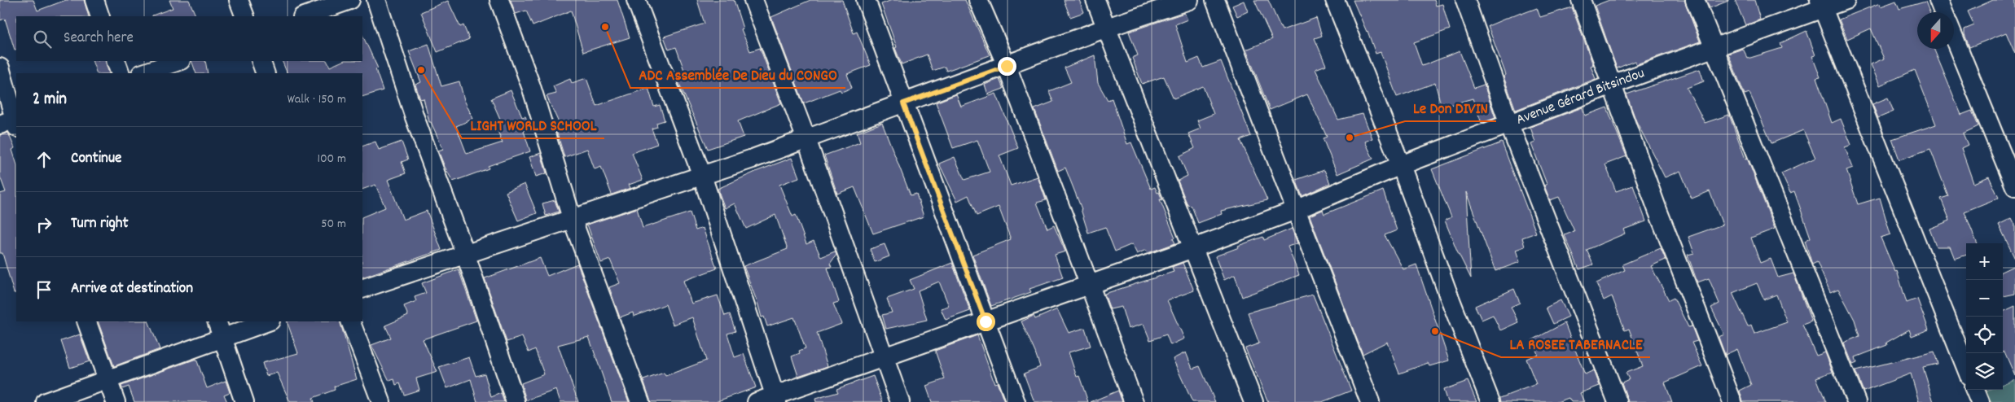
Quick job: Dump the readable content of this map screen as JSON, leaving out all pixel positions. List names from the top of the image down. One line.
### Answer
{"streets":{"street":["Avenue Gérard Bitsindou"]},"places":["ADC Assemblée De Dieu du CONGO","LIGHT WORLD SCHOOL","Le Don DIVIN","LA ROSEE TABERNACLE"],"north":"bottom","page":{"search":"Search here","heading":["2 min","Walk · 150 m"],"list":[["Continue","100 m"],["Turn right","50 m"],"Arrive at destination"],"map_buttons":["+","−"]}}
